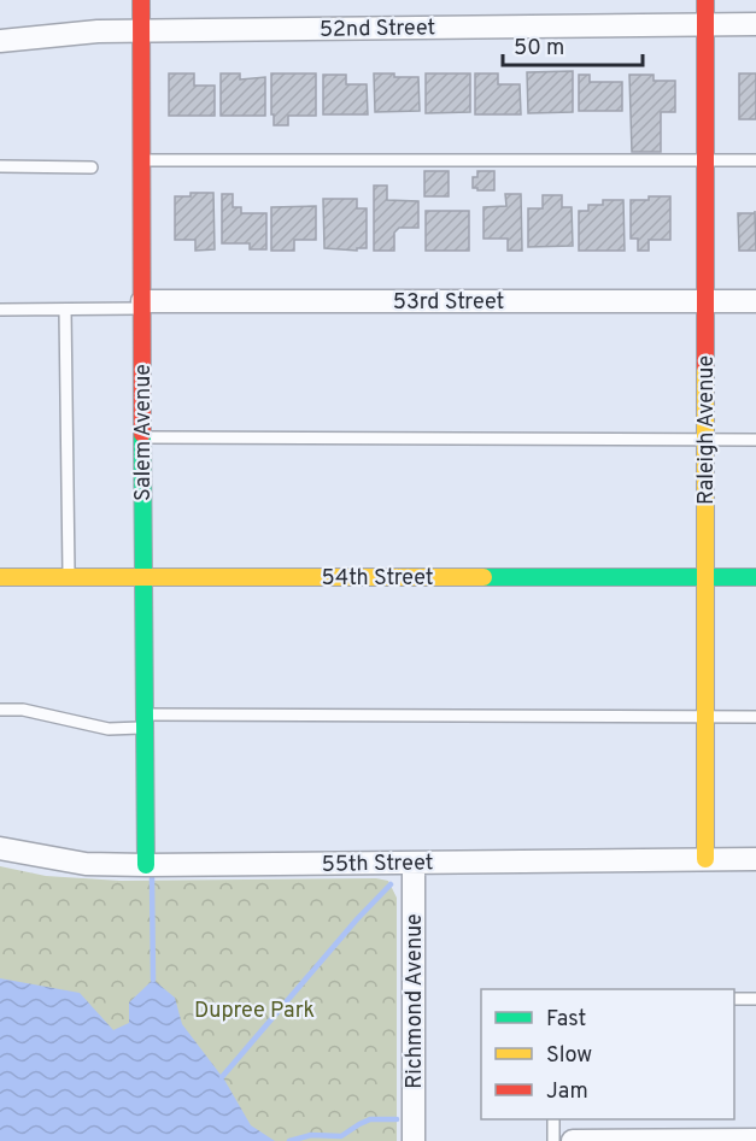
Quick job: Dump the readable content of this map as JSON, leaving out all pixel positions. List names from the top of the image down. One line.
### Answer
{"streets":{"street":["52nd Street","53rd Street","Raleigh Avenue","Salem Avenue","54th Street","55th Street","Richmond Avenue"]},"crossings":[["52nd Street","Raleigh Avenue"],["52nd Street","Salem Avenue"],["53rd Street","Raleigh Avenue"],["53rd Street","Salem Avenue"],["Raleigh Avenue","54th Street"],["Raleigh Avenue","55th Street"],["Salem Avenue","54th Street"],["Salem Avenue","55th Street"],["55th Street","Richmond Avenue"]],"parks":["Dupree Park"],"legend":["Fast","Slow","Jam"],"scale_bar":"50 m"}
